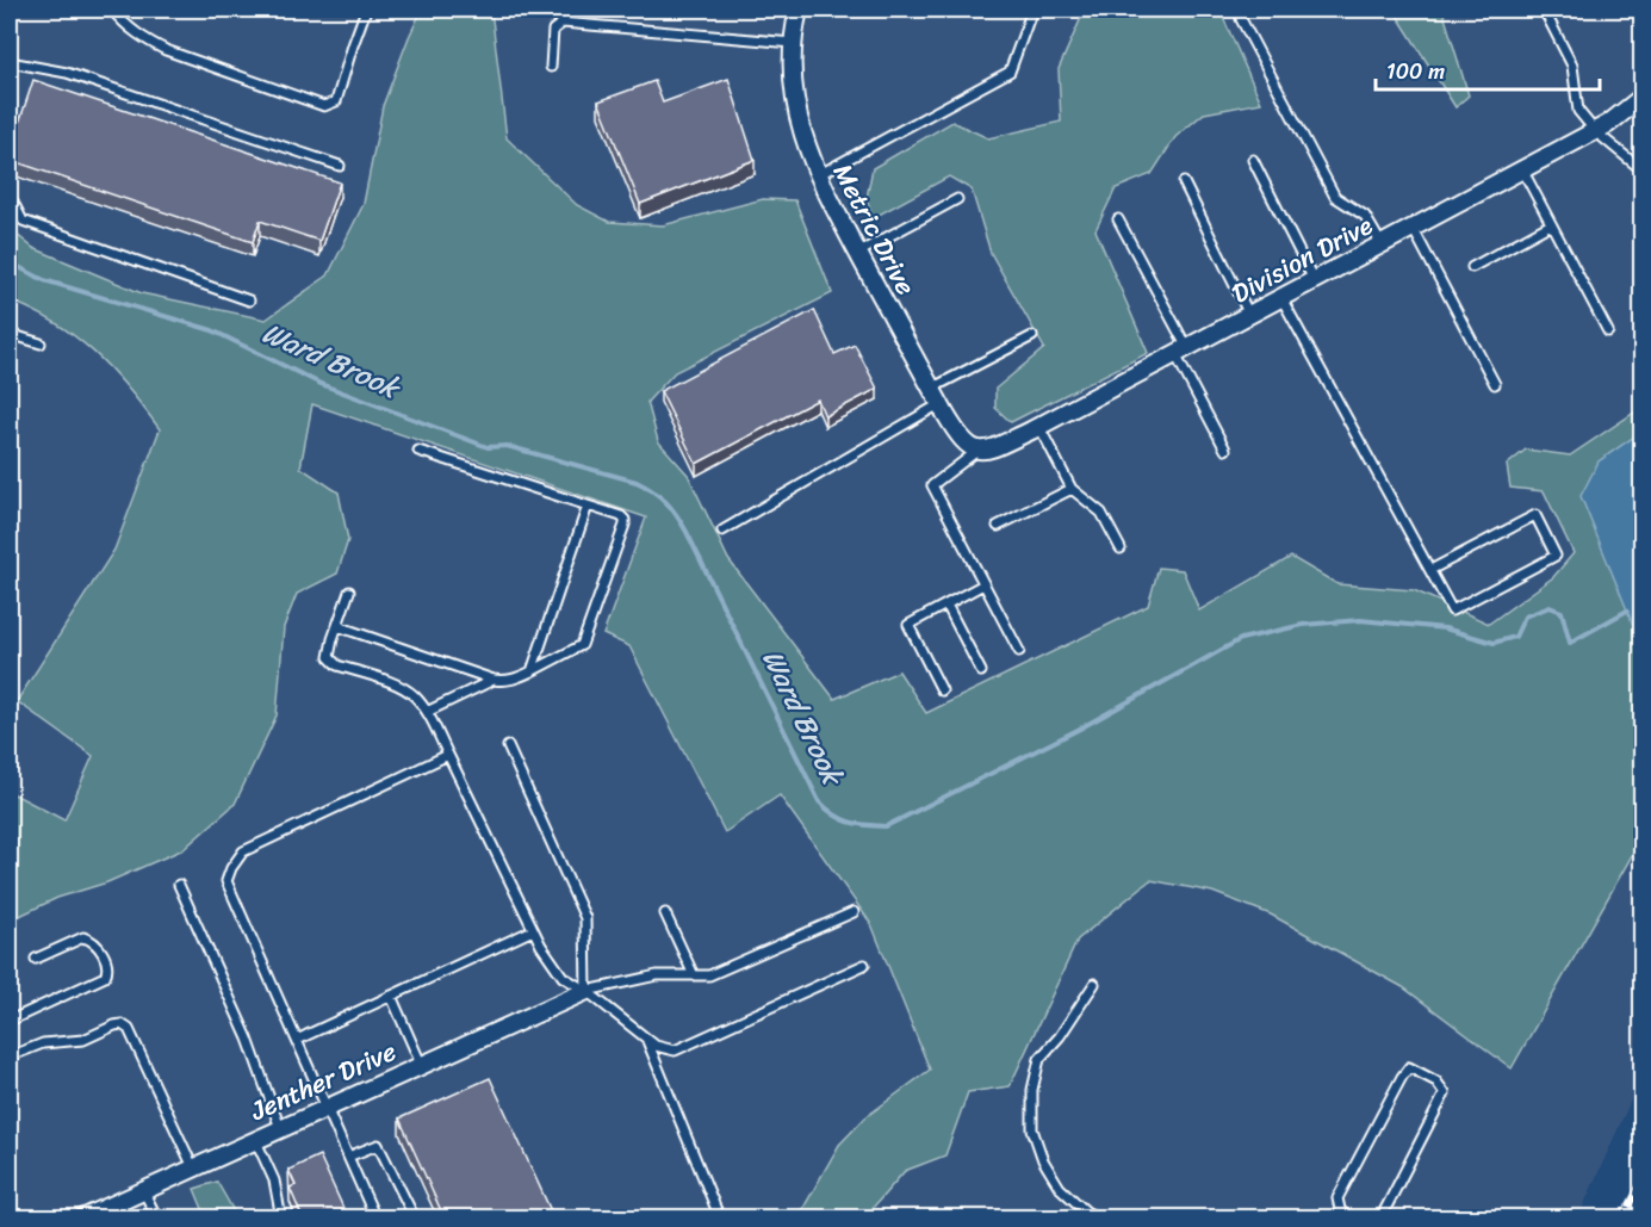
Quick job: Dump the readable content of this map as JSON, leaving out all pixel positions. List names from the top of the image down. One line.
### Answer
{"streets":{"street":["Metric Drive","Division Drive","Jenther Drive"]},"crossings":[["Metric Drive","Division Drive"]],"water":["Ward Brook"],"scale_bar":"100 m"}
